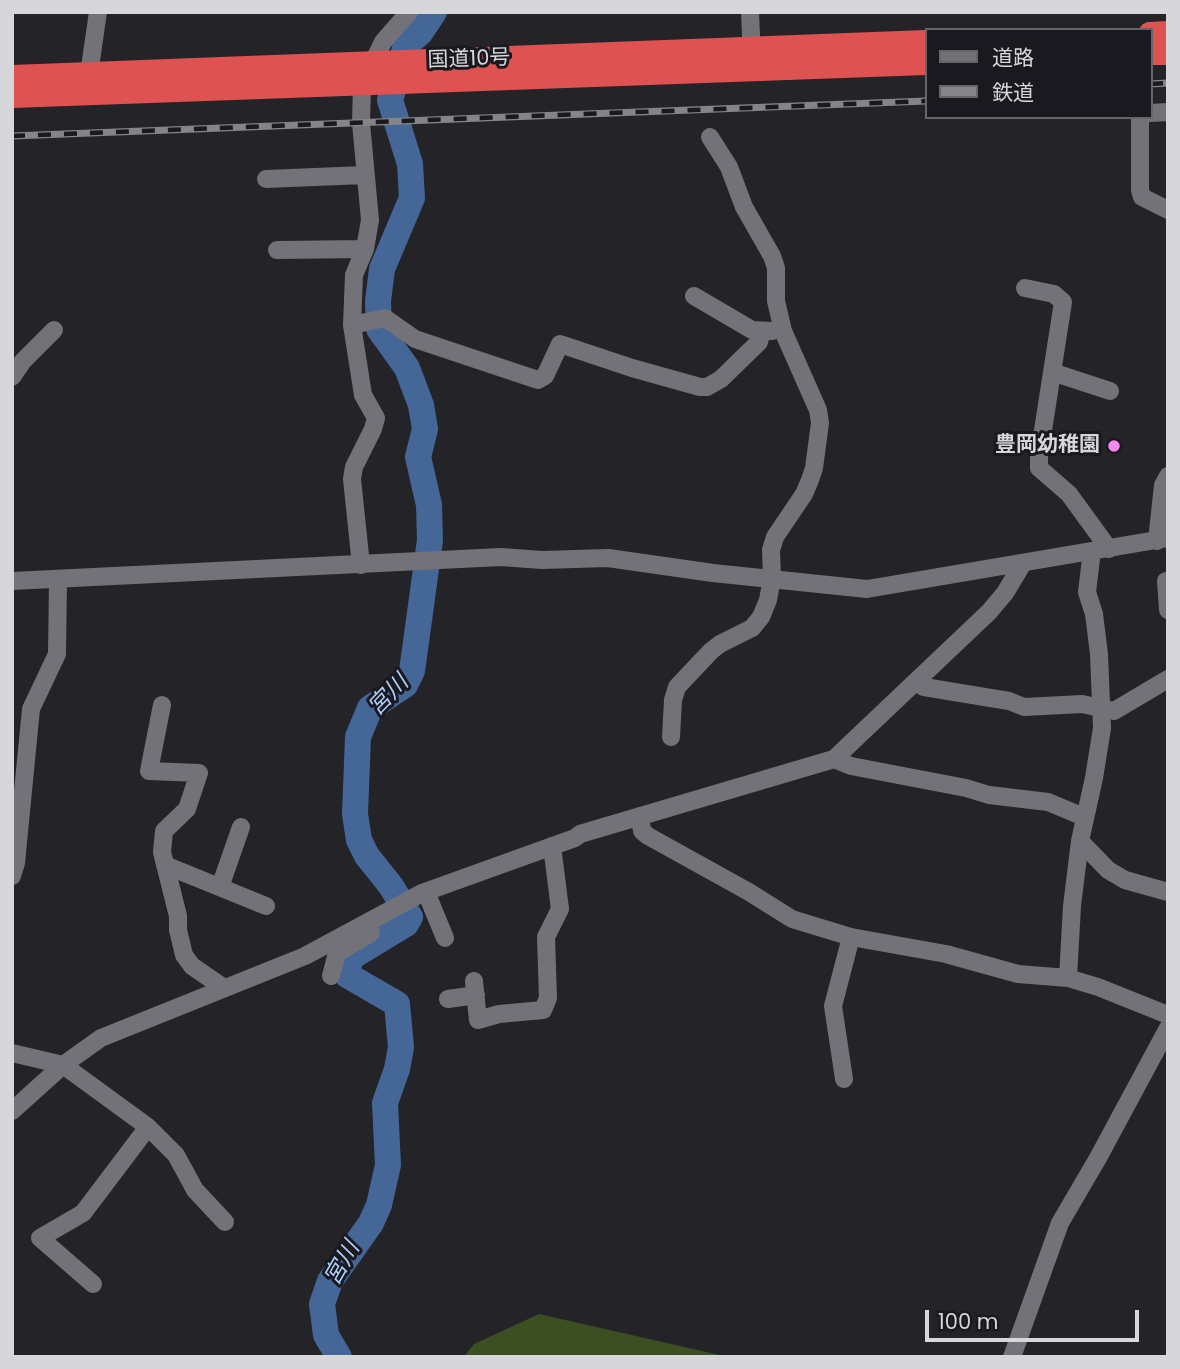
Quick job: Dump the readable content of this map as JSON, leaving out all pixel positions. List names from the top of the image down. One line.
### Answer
{"streets":{"highway":["国道10号"]},"water":["宮川"],"places":["豊岡幼稚園"],"legend":["道路","鉄道"],"scale_bar":"100 m"}
